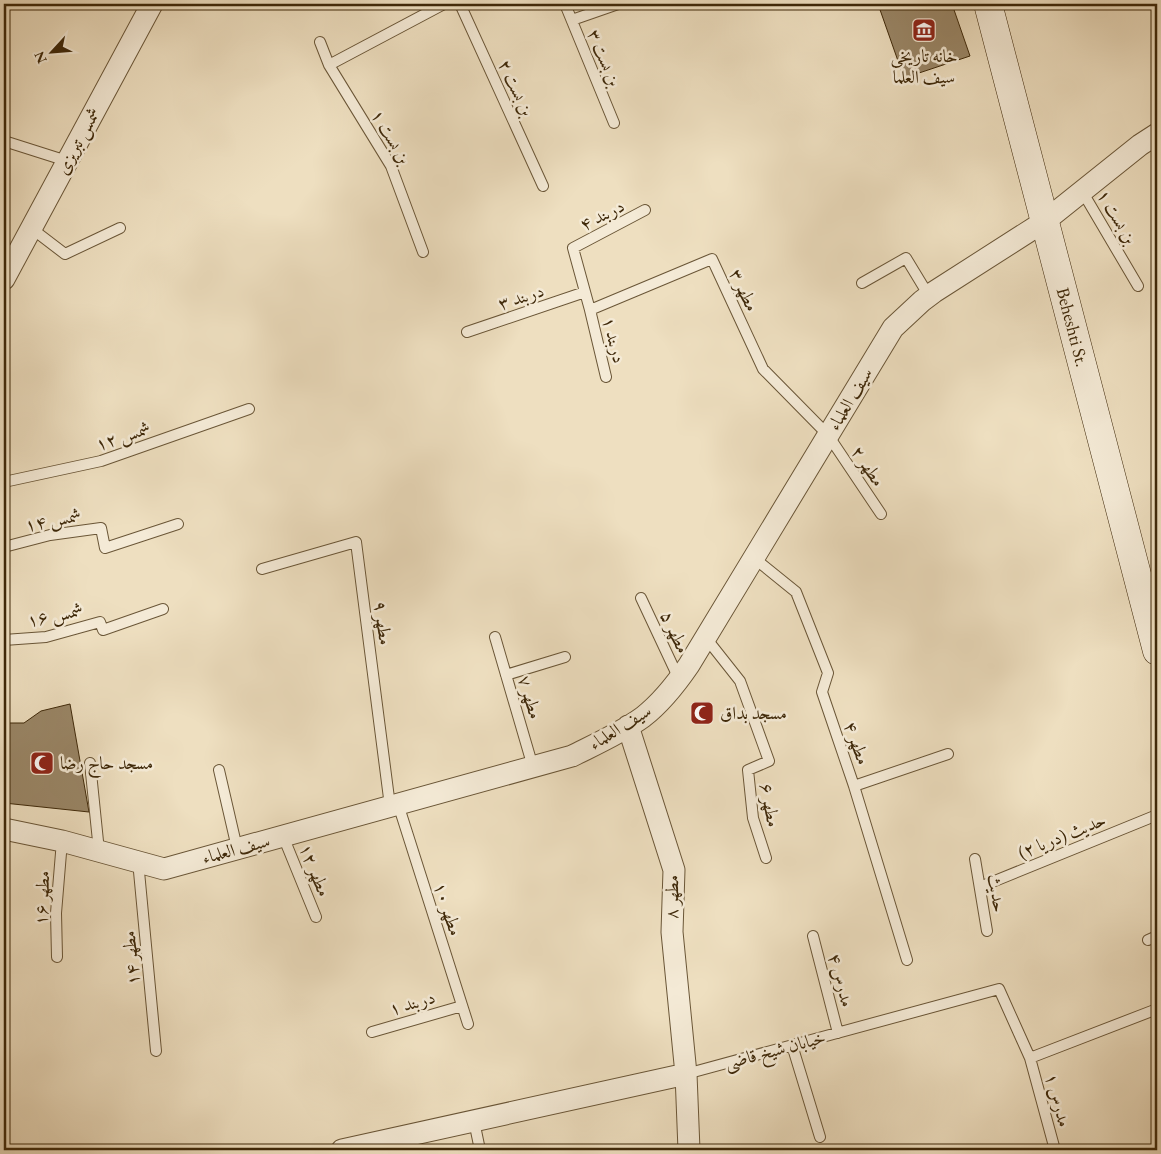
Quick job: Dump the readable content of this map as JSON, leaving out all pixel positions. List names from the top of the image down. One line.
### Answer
{"streets":{"main road":["Beheshti St."],"street":["شمس تبریزی","سیف العلماء","مطهر ۸","خیابان شیخ قاضی"],"lane":["بن بست ۳","بن بست ۲","بن بست ۱","دربند ۴","مطهر ۳","دربند ۳","دربند ۱","شمس ۱۲","مطهر ۲","شمس ۱۴","شمس ۱۶","مطهر ۹","مطهر ۵","مطهر ۷","مطهر ۴","مطهر ۶","حدیث (دریا ۲)","مطهر ۱۲","حدیث","مطهر ۱۶","مطهر ۱۰","مطهر ۱۴","مدرس ۴","مدرس ۱"]},"crossings":[["بن بست ۱","سیف العلماء"],["دربند ۴","دربند ۱"],["مطهر ۳","دربند ۱"],["مطهر ۳","سیف العلماء"],["مطهر ۳","مطهر ۲"],["دربند ۳","دربند ۱"],["Beheshti St.","سیف العلماء"],["دربند ۱","مطهر ۱۰"],["سیف العلماء","مطهر ۲"],["سیف العلماء","مطهر ۹"],["سیف العلماء","مطهر ۵"],["سیف العلماء","مطهر ۷"],["سیف العلماء","مطهر ۴"],["سیف العلماء","مطهر ۶"],["سیف العلماء","مطهر ۱۲"],["سیف العلماء","مطهر ۸"],["سیف العلماء","مطهر ۱۶"],["سیف العلماء","مطهر ۱۰"],["سیف العلماء","مطهر ۱۴"],["مطهر ۹","مطهر ۱۰"],["حدیث (دریا ۲)","حدیث"],["مطهر ۸","خیابان شیخ قاضی"],["مدرس ۴","خیابان شیخ قاضی"],["خیابان شیخ قاضی","مدرس ۱"]],"places":{"museum":["خانه تاریخی سیف العلما"],"mosque":["مسجد بداق","مسجد حاج رضا"]},"north":"bottom left"}
